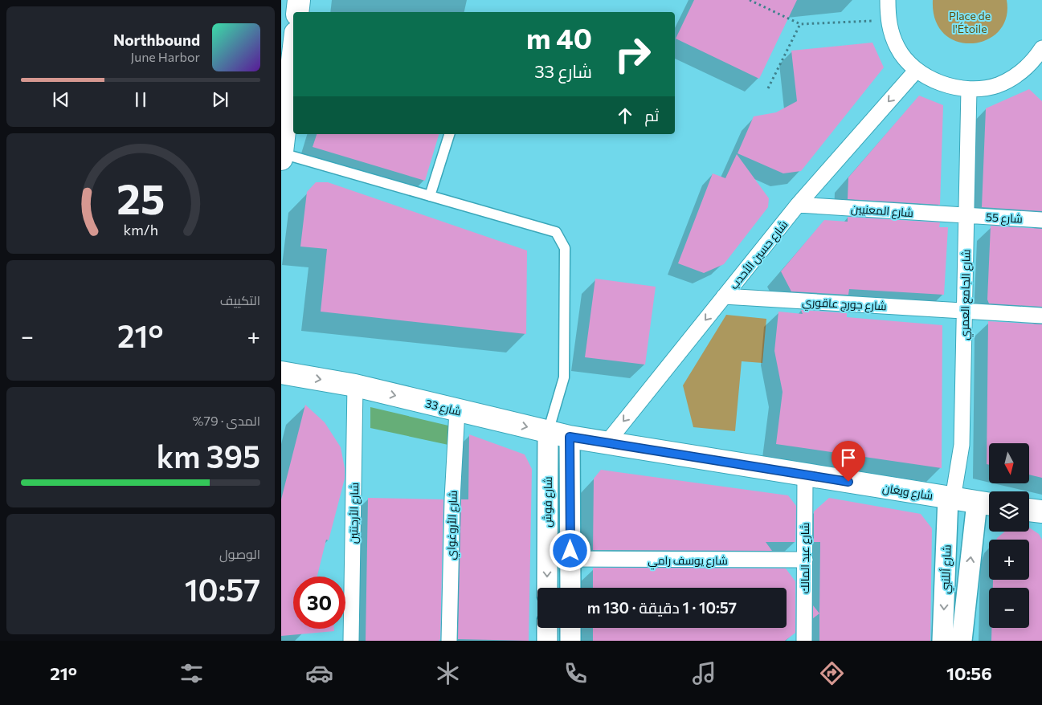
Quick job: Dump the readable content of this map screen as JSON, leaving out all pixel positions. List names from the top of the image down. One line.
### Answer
{"streets":{"street":["شارع المعنيين","شارع 55","شارع حسين الأحدب","شارع الجامع العمري","شارع جورج عاقوري","شارع 33","شارع ويغان","شارع فوش","شارع الأرجنتين","شارع الأروغواي","شارع عبد المالك","شارع يوسف رامي","شارع أللنبي"]},"crossings":[["شارع المعنيين","شارع 55"],["شارع المعنيين","شارع حسين الأحدب"],["شارع المعنيين","شارع الجامع العمري"],["شارع 55","شارع الجامع العمري"],["شارع حسين الأحدب","شارع جورج عاقوري"],["شارع حسين الأحدب","شارع 33"],["شارع حسين الأحدب","شارع ويغان"],["شارع الجامع العمري","شارع جورج عاقوري"],["شارع الجامع العمري","شارع ويغان"],["شارع الجامع العمري","شارع أللنبي"],["شارع 33","شارع ويغان"],["شارع 33","شارع فوش"],["شارع 33","شارع الأرجنتين"],["شارع 33","شارع الأروغواي"],["شارع ويغان","شارع عبد المالك"],["شارع ويغان","شارع أللنبي"],["شارع فوش","شارع يوسف رامي"],["شارع عبد المالك","شارع يوسف رامي"]],"one_way":["شارع حسين الأحدب","شارع 33"],"parks":["Place de l'Étoile"],"north":"bottom","page":{"turn":["40 m","شارع 33"],"song":["Northbound","June Harbor"],"then":"ثم","tile":["التكييف",["المدى · 79%","395 km"],["الوصول","10:57"]],"heat":["−","21°","+"],"map_buttons":["+","−"],"limit":"30","trip":"10:57 · 1 دقيقة · 130 m","tabs":["10:56","21°"],"gauge":["25","km/h"]}}
